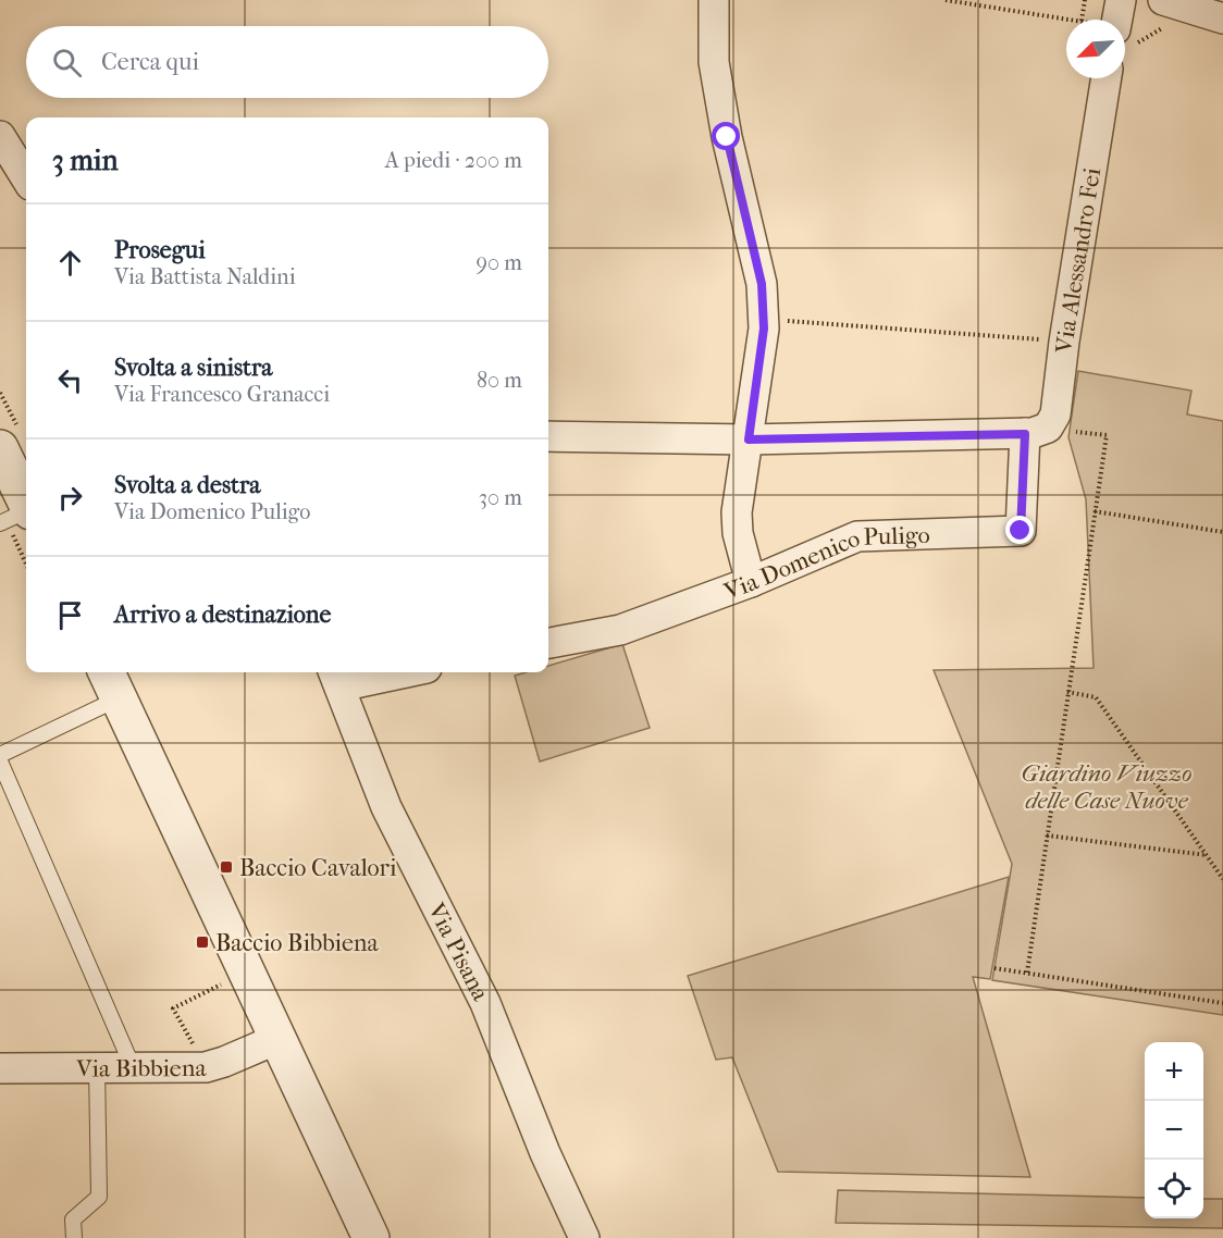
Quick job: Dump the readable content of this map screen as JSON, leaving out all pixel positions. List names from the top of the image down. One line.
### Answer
{"streets":{"street":["Via Alessandro Fei","Via Domenico Puligo","Via Pisana","Via Bibbiena"]},"crossings":[["Via Alessandro Fei","Via Domenico Puligo"]],"parks":["Giardino Viuzzo delle Case Nuove"],"places":{"transit":["Baccio Cavalori","Baccio Bibbiena"]},"north":"bottom left","page":{"search":"Cerca qui","heading":["3 min","A piedi · 200 m"],"list":[["Prosegui","Via Battista Naldini","90 m"],["Svolta a sinistra","Via Francesco Granacci","80 m"],["Svolta a destra","Via Domenico Puligo","30 m"],"Arrivo a destinazione"],"map_buttons":["+","−"]}}
